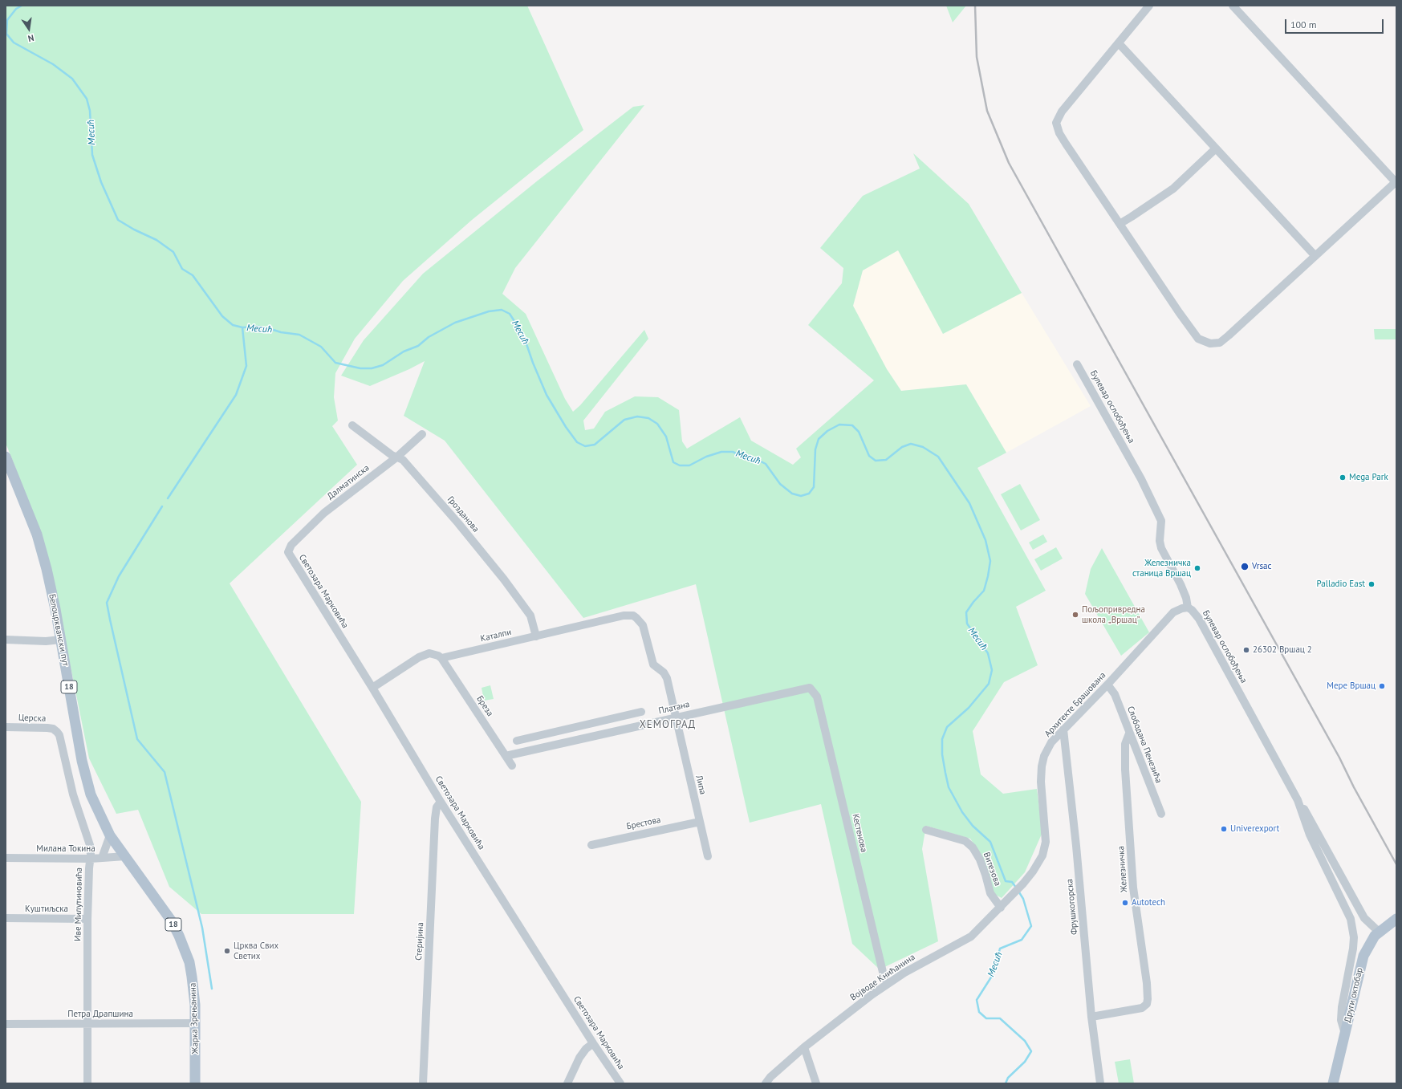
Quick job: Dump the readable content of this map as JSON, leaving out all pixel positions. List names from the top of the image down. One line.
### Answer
{"streets":{"main road":["Белоцрквански пут","18","Други октобар","Жарка Зрењанина"],"street":["Булевар ослобођења","Далматинска","Грозданова","Светозара Марковића","Каталпи","Архитекте Брашована","Бреза","Платана","Церска","Слободана Пенезића","Липа","Брестова","Кестенова","Милана Токина","Витезова","Железничка","Иве Милутиновића","Фрушкогорска","Куштиљска","Стеријина","Војводе Книћанина","Петра Драпшина"]},"crossings":[["Булевар ослобођења","Архитекте Брашована"],["Булевар ослобођења","Други октобар"],["Далматинска","Грозданова"],["Далматинска","Светозара Марковића"],["Грозданова","Каталпи"],["Светозара Марковића","Каталпи"],["Светозара Марковића","Стеријина"],["Белоцрквански пут","Милана Токина"],["Белоцрквански пут","Жарка Зрењанина"],["Каталпи","Бреза"],["Каталпи","Липа"],["Архитекте Брашована","Слободана Пенезића"],["Архитекте Брашована","Фрушкогорска"],["Архитекте Брашована","Војводе Книћанина"],["Бреза","Платана"],["Платана","Липа"],["Платана","Кестенова"],["Церска","Иве Милутиновића"],["Слободана Пенезића","Железничка"],["Липа","Брестова"],["Кестенова","Војводе Книћанина"],["Милана Токина","Иве Милутиновића"],["Милана Токина","Жарка Зрењанина"],["Витезова","Војводе Книћанина"],["Железничка","Фрушкогорска"],["Иве Милутиновића","Куштиљска"],["Иве Милутиновића","Петра Драпшина"],["Петра Драпшина","Жарка Зрењанина"]],"districts":["ХЕМОГРАД"],"water":["Месић"],"places":["Mega Park","Vrsac","Железничка станица Вршац","Palladio East","Пољопривредна школа „Вршац”","26302 Вршац 2","Мере Вршац","Univerexport","Autotech","Црква Свих Светих"],"scale_bar":"100 m","north":"bottom"}
